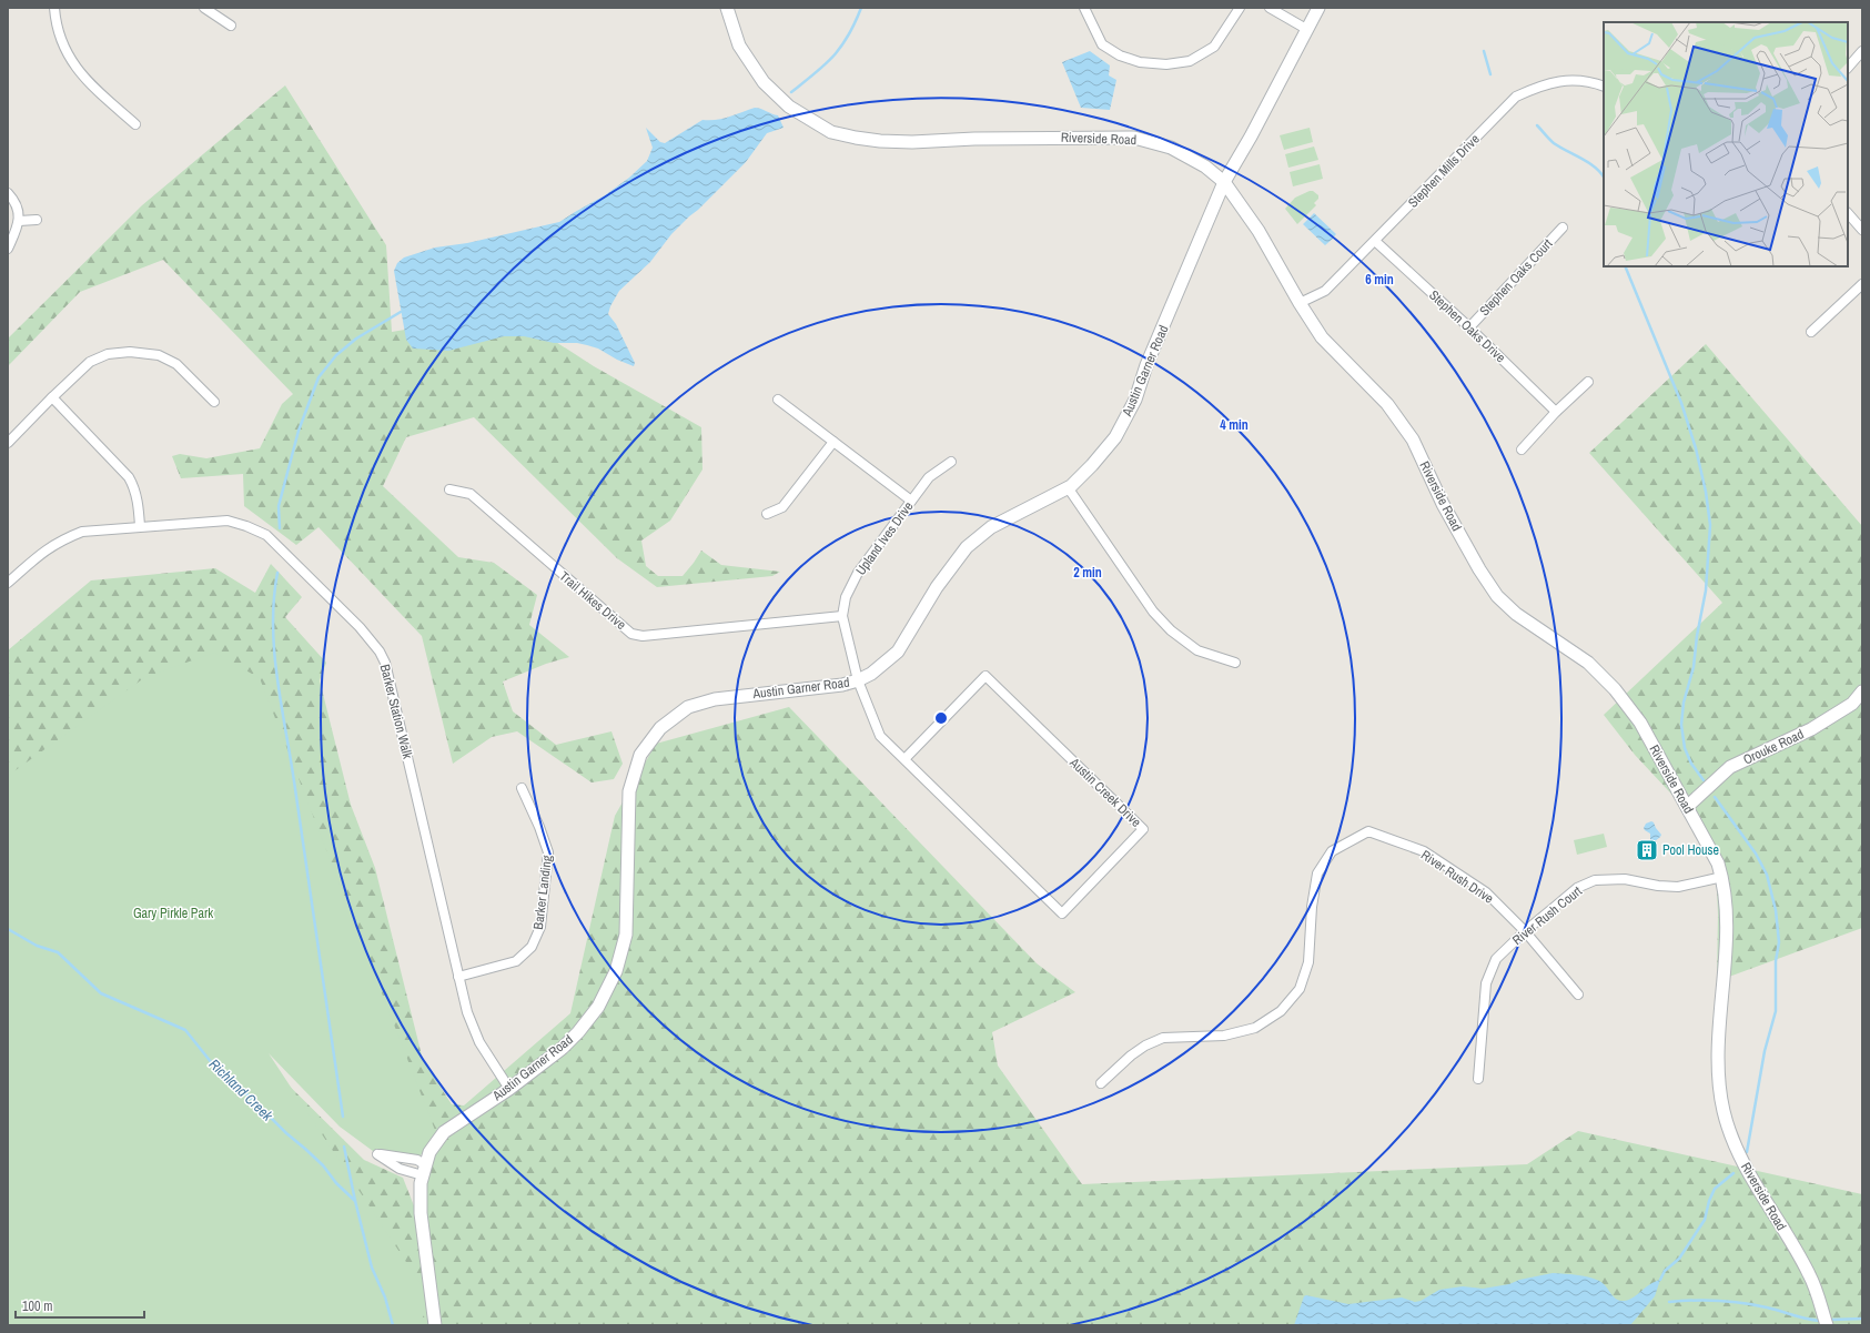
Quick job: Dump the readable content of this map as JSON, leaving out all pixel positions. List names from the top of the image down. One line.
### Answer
{"streets":{"street":["Riverside Road","Stephen Mills Drive","Stephen Oaks Court","Stephen Oaks Drive","Austin Garner Road","Upland Ives Drive","Trail Hikes Drive","Barker Station Walk","Orouke Road","Austin Creek Drive","River Rush Drive","Barker Landing","River Rush Court"]},"crossings":[["Riverside Road","Stephen Mills Drive"],["Riverside Road","Austin Garner Road"],["Riverside Road","Orouke Road"],["Riverside Road","River Rush Court"],["Stephen Mills Drive","Stephen Oaks Drive"],["Stephen Oaks Court","Stephen Oaks Drive"],["Austin Garner Road","Upland Ives Drive"],["Austin Garner Road","Barker Station Walk"],["Austin Garner Road","Austin Creek Drive"],["Upland Ives Drive","Trail Hikes Drive"],["Upland Ives Drive","Austin Creek Drive"],["Barker Station Walk","Barker Landing"],["River Rush Drive","River Rush Court"]],"water":["Richland Creek"],"parks":["Gary Pirkle Park"],"places":{"building":["Pool House"]},"scale_bar":"100 m","rings":["6 min","4 min","2 min"]}
